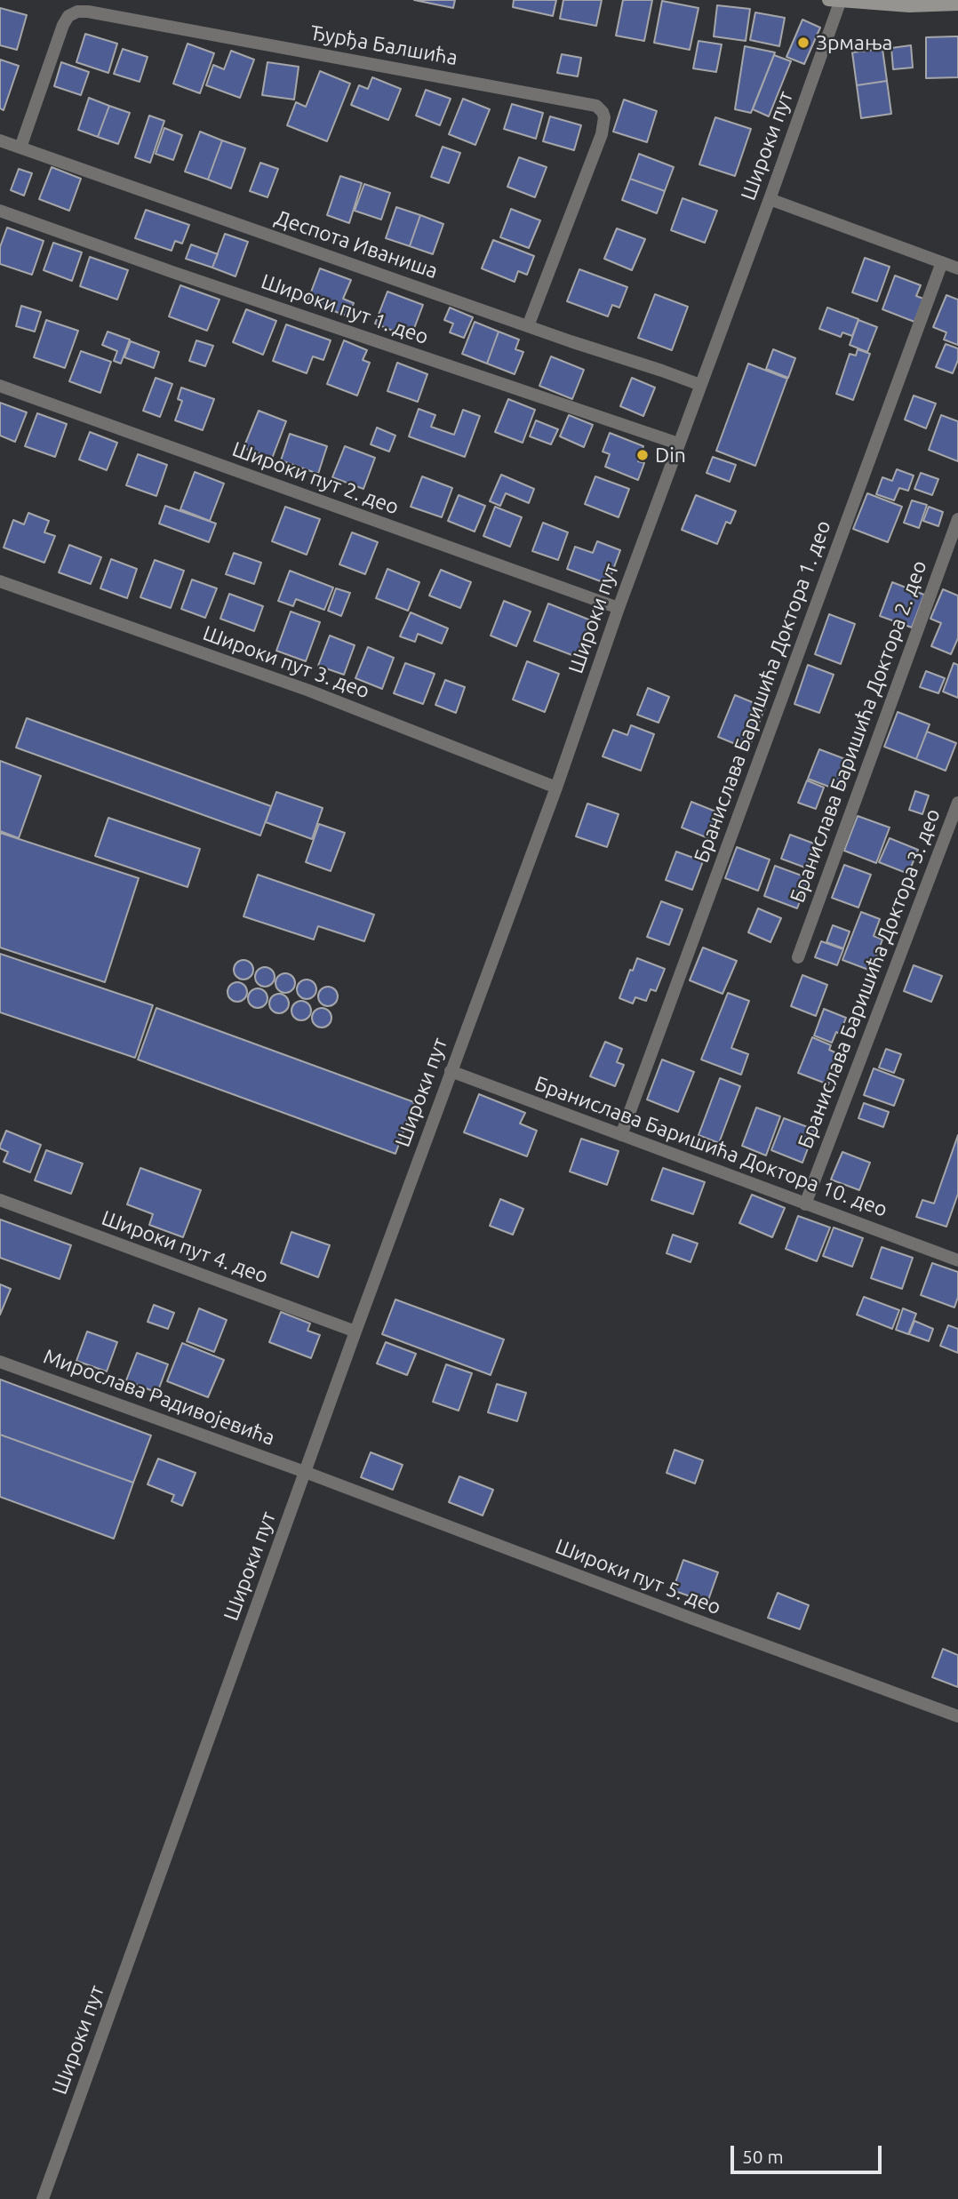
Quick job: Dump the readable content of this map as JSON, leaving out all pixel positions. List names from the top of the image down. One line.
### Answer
{"streets":{"street":["Ђурђа Балшића","Широки пут","Деспота Иваниша","Широки пут 1. део","Широки пут 2. део","Широки пут 3. део","Бранислава Баришића Доктора 1. део","Бранислава Баришића Доктора 2. део","Бранислава Баришића Доктора 3. део","Бранислава Баришића Доктора 10. део","Широки пут 4. део","Мирослава Радивојевића","Широки пут 5. део"]},"crossings":[["Ђурђа Балшића","Деспота Иваниша"],["Широки пут","Деспота Иваниша"],["Широки пут","Широки пут 1. део"],["Широки пут","Широки пут 2. део"],["Широки пут","Широки пут 3. део"],["Широки пут","Бранислава Баришића Доктора 10. део"],["Широки пут","Широки пут 4. део"],["Широки пут","Мирослава Радивојевића"],["Широки пут","Широки пут 5. део"],["Бранислава Баришића Доктора 1. део","Бранислава Баришића Доктора 10. део"],["Бранислава Баришића Доктора 3. део","Бранислава Баришића Доктора 10. део"],["Мирослава Радивојевића","Широки пут 5. део"]],"places":["Зрмања","Din"],"scale_bar":"50 m"}
